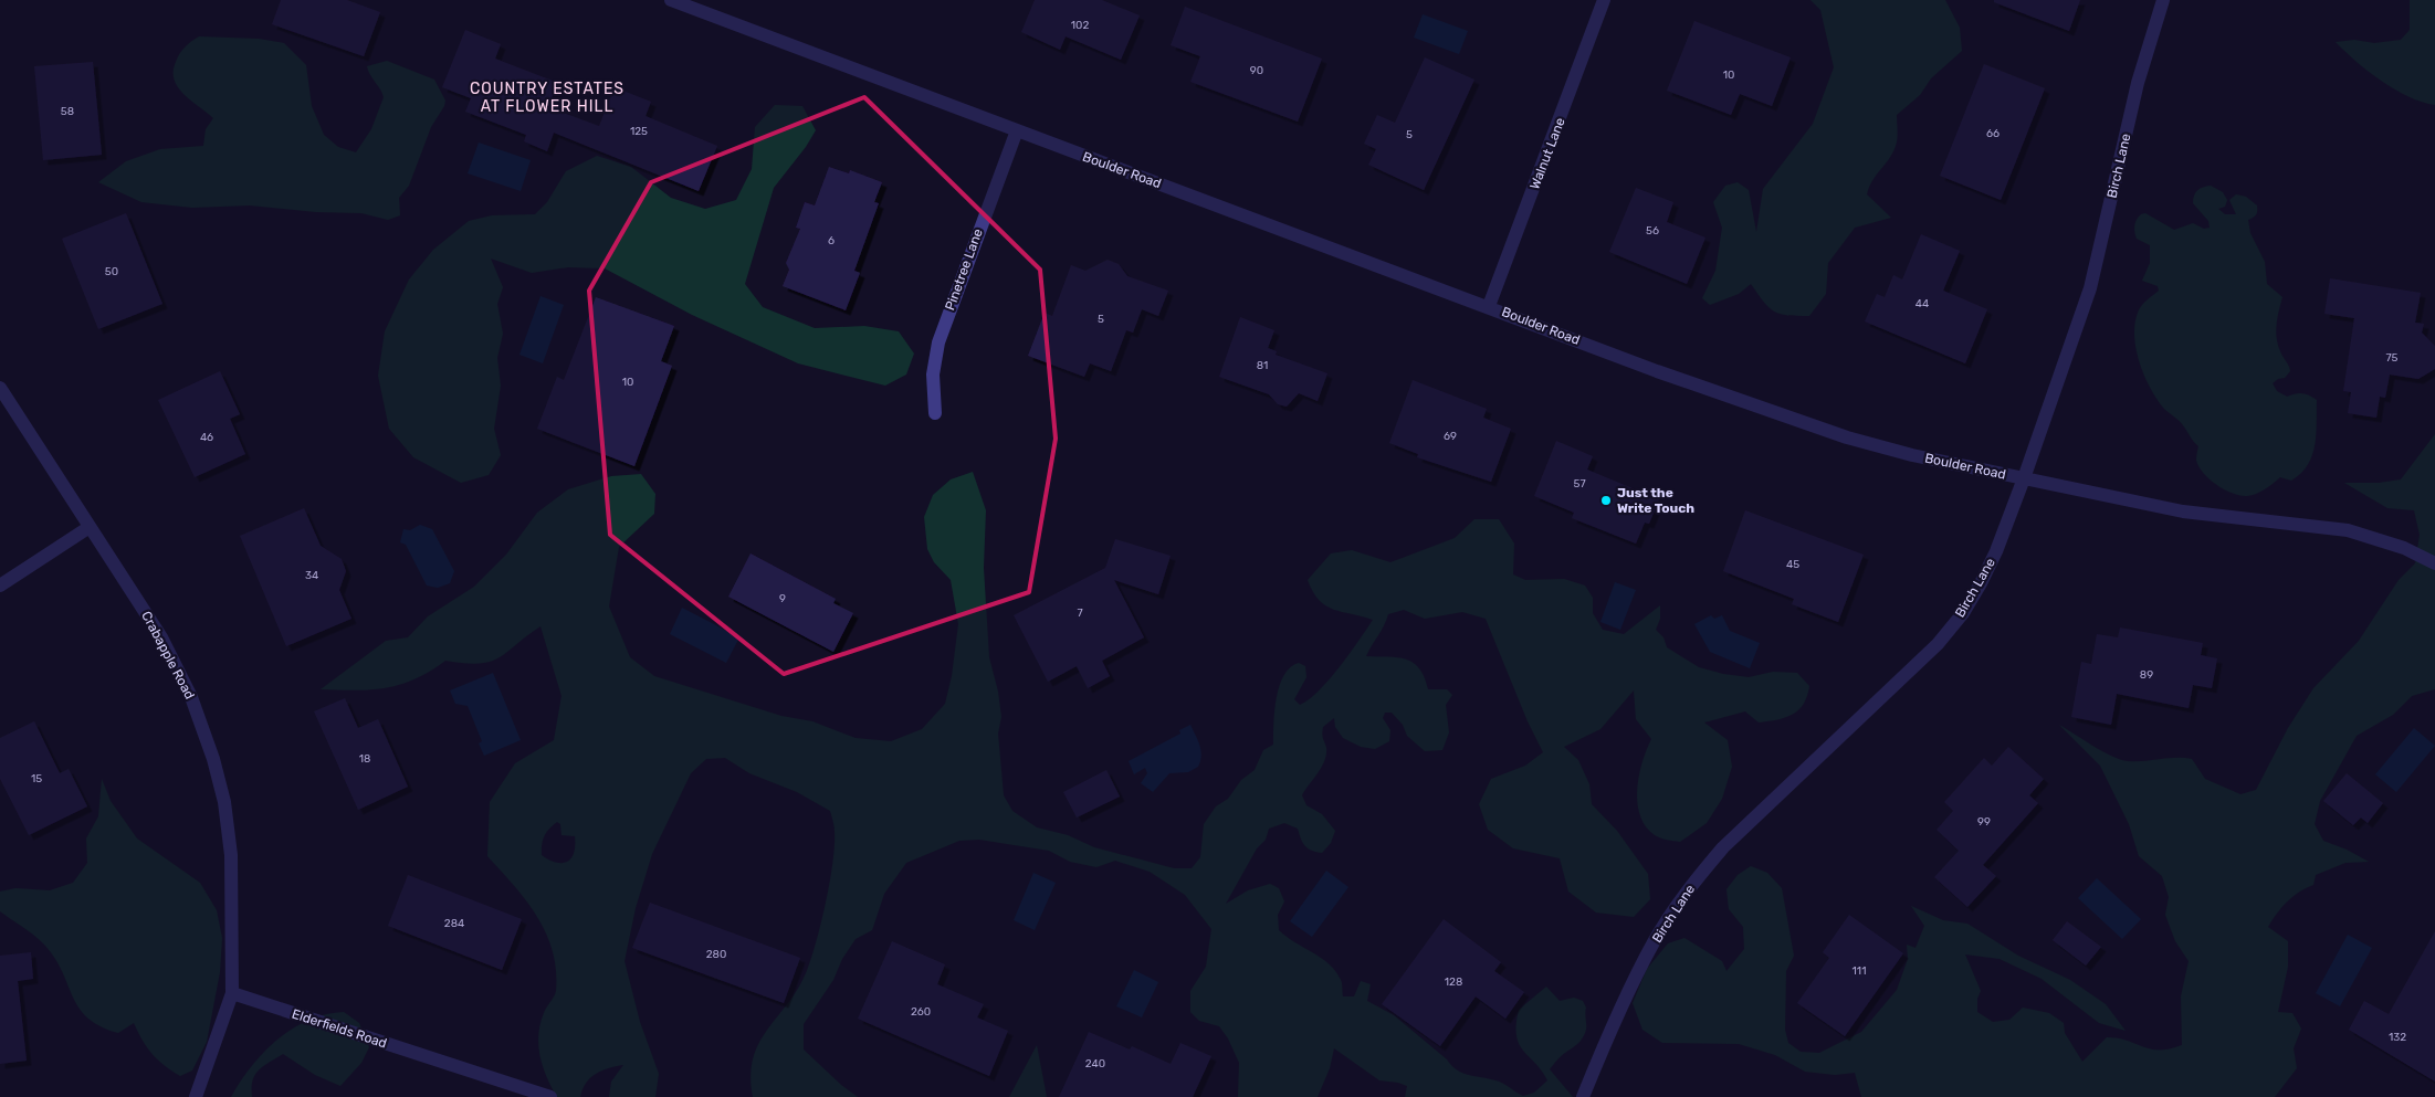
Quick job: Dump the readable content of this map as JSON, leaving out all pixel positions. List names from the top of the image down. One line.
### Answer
{"streets":{"street":["Walnut Lane","Birch Lane","Boulder Road","Pinetree Lane","Crabapple Road","Elderfields Road"]},"crossings":[["Walnut Lane","Boulder Road"],["Birch Lane","Boulder Road"],["Boulder Road","Pinetree Lane"],["Crabapple Road","Elderfields Road"]],"districts":["COUNTRY ESTATES AT FLOWER HILL"],"places":["Just the Write Touch"],"house_numbers":["102","90","10","58","125","66","5","56","6","50","44","5","75","81","10","69","46","57","45","34","9","7","89","18","15","99","284","280","111","128","260","132","240"]}
